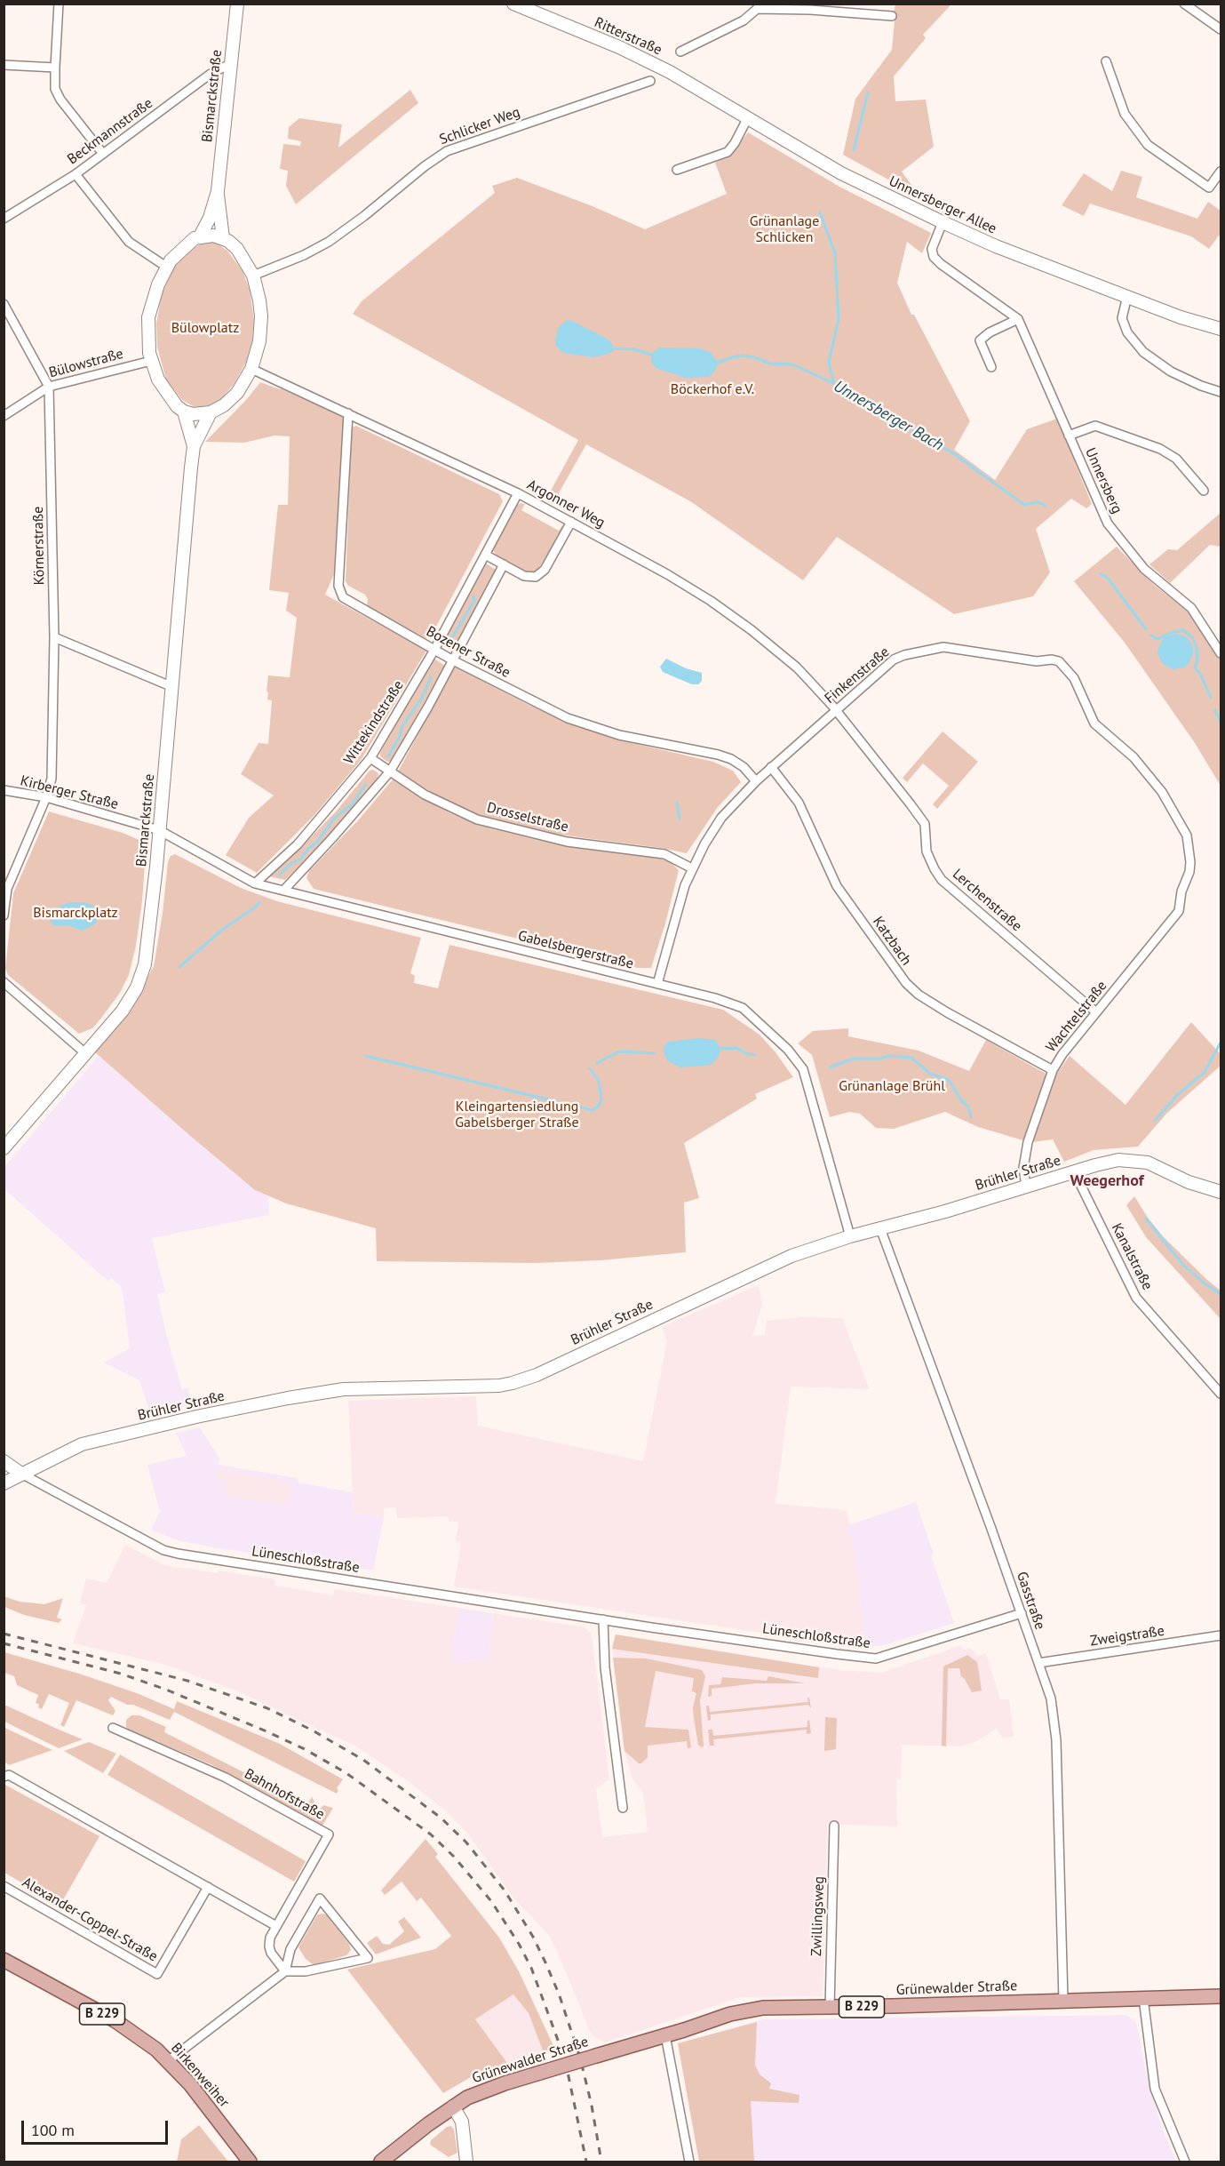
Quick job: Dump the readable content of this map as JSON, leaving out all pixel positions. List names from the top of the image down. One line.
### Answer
{"streets":{"main road":["Ritterstraße","Bismarckstraße","Unnersberger Allee","Brühler Straße","Grünewalder Straße","B 229","Birkenweiher"],"street":["Schlicker Weg","Beckmannstraße","Bülowstraße","Unnersberg","Argonner Weg","Körnerstraße","Bozener Straße","Finkenstraße","Wittekindstraße","Kirberger Straße","Drosselstraße","Lerchenstraße","Katzbach","Gabelsbergerstraße","Wachtelstraße","Kanalstraße","Lüneschloßstraße","Gasstraße","Zweigstraße","Bahnhofstraße","Zwillingsweg","Alexander-Coppel-Straße"]},"crossings":[["Ritterstraße","Unnersberger Allee"],["Bismarckstraße","Schlicker Weg"],["Bismarckstraße","Beckmannstraße"],["Bismarckstraße","Bülowstraße"],["Bismarckstraße","Argonner Weg"],["Bismarckstraße","Kirberger Straße"],["Bismarckstraße","Gabelsbergerstraße"],["Schlicker Weg","Bülowstraße"],["Schlicker Weg","Argonner Weg"],["Bülowstraße","Argonner Weg"],["Bülowstraße","Körnerstraße"],["Argonner Weg","Bozener Straße"],["Argonner Weg","Finkenstraße"],["Argonner Weg","Wittekindstraße"],["Argonner Weg","Lerchenstraße"],["Körnerstraße","Kirberger Straße"],["Bozener Straße","Finkenstraße"],["Bozener Straße","Wittekindstraße"],["Finkenstraße","Drosselstraße"],["Finkenstraße","Lerchenstraße"],["Finkenstraße","Katzbach"],["Finkenstraße","Gabelsbergerstraße"],["Finkenstraße","Wachtelstraße"],["Wittekindstraße","Drosselstraße"],["Wittekindstraße","Gabelsbergerstraße"],["Kirberger Straße","Gabelsbergerstraße"],["Lerchenstraße","Wachtelstraße"],["Katzbach","Wachtelstraße"],["Gabelsbergerstraße","Brühler Straße"],["Wachtelstraße","Brühler Straße"],["Brühler Straße","Kanalstraße"],["Brühler Straße","Lüneschloßstraße"],["Brühler Straße","Gasstraße"],["Lüneschloßstraße","Gasstraße"],["Gasstraße","Zweigstraße"],["Gasstraße","Grünewalder Straße"],["Zwillingsweg","Grünewalder Straße"],["Grünewalder Straße","B 229"]],"districts":["Weegerhof"],"water":["Unnersberger Bach"],"parks":["Grünanlage Schlicken","Bülowplatz","Böckerhof e.V.","Bismarckplatz","Grünanlage Brühl","Kleingartensiedlung Gabelsberger Straße"],"scale_bar":"100 m"}
